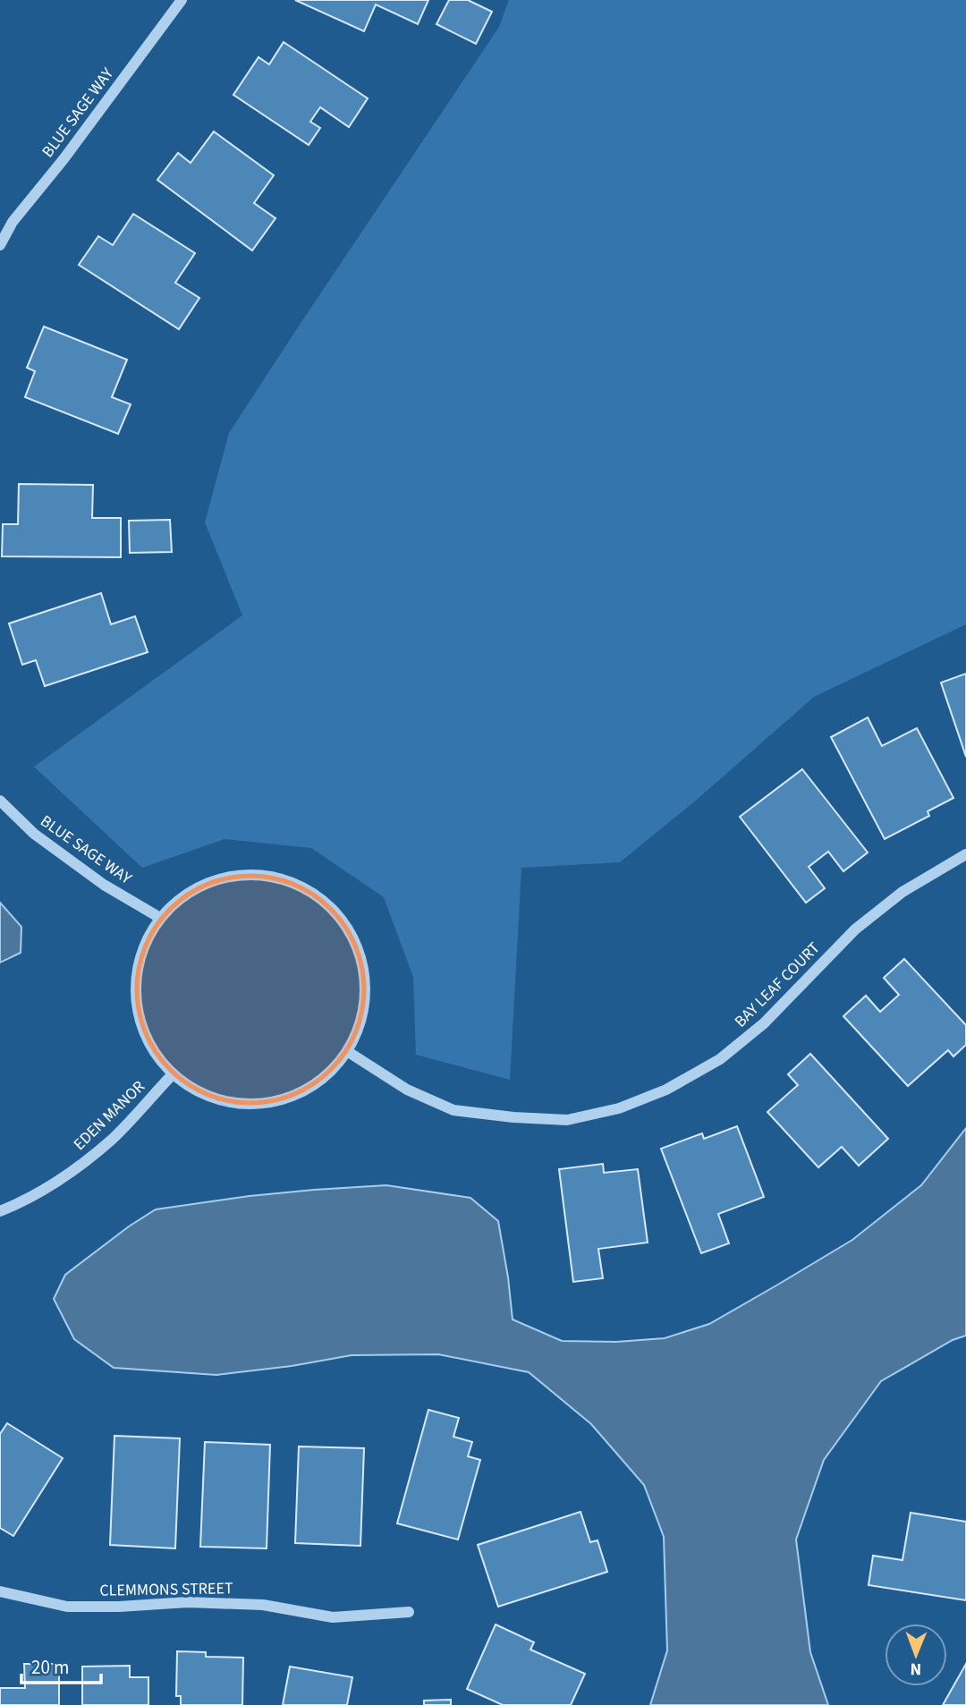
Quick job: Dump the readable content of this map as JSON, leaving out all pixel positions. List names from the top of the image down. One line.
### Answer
{"streets":{"street":["BLUE SAGE WAY","BAY LEAF COURT","EDEN MANOR","CLEMMONS STREET"]},"scale_bar":"20 m","north":"bottom"}
